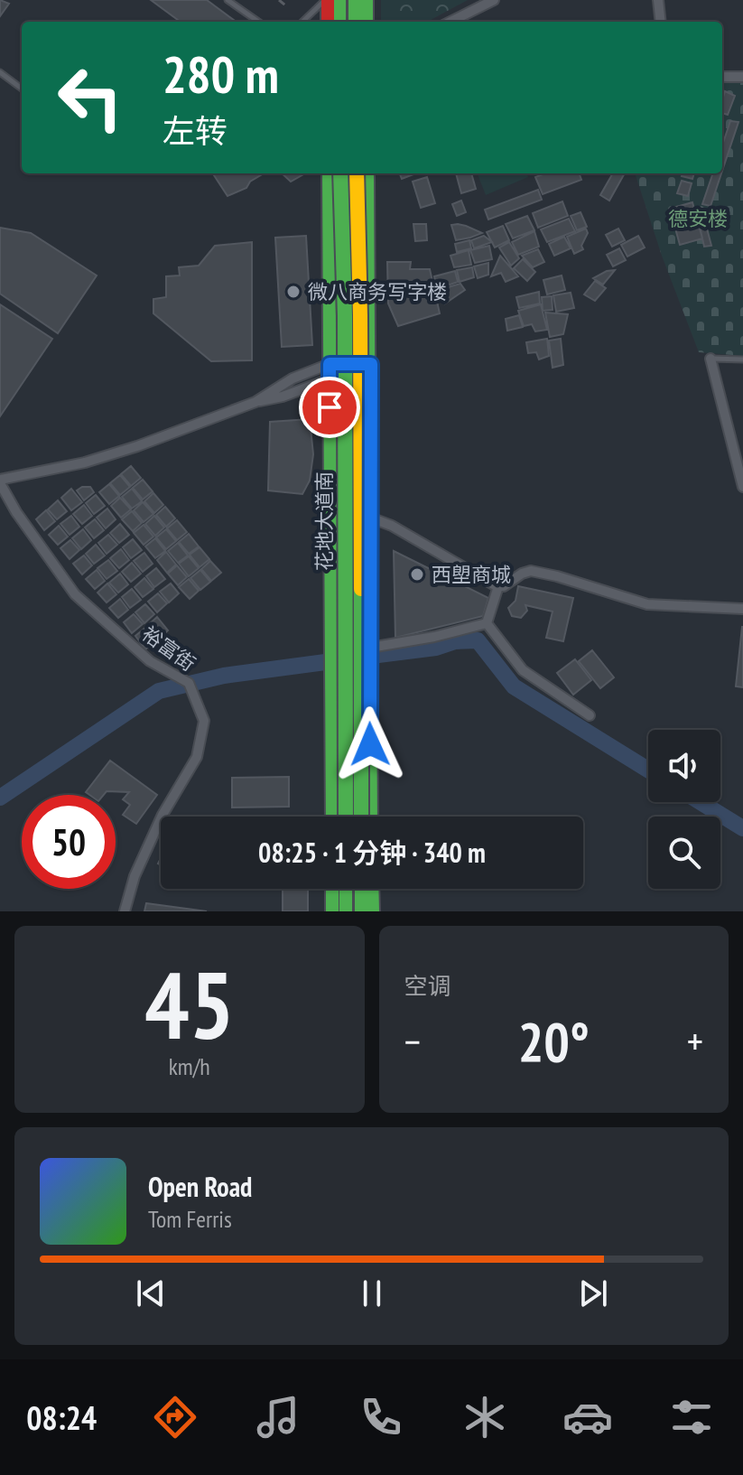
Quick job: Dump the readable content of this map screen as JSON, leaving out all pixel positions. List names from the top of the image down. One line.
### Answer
{"streets":{"main road":["花地大道南"],"street":["裕富街"]},"parks":["德安楼"],"places":["微八商务写字楼","西塱商城"],"page":{"turn":["280 m","左转"],"limit":"50","trip":"08:25 · 1 分钟 · 340 m","tile":[["45","km/h"],"空调"],"heat":["−","20°","+"],"song":["Open Road","Tom Ferris"],"tabs":"08:24"}}
